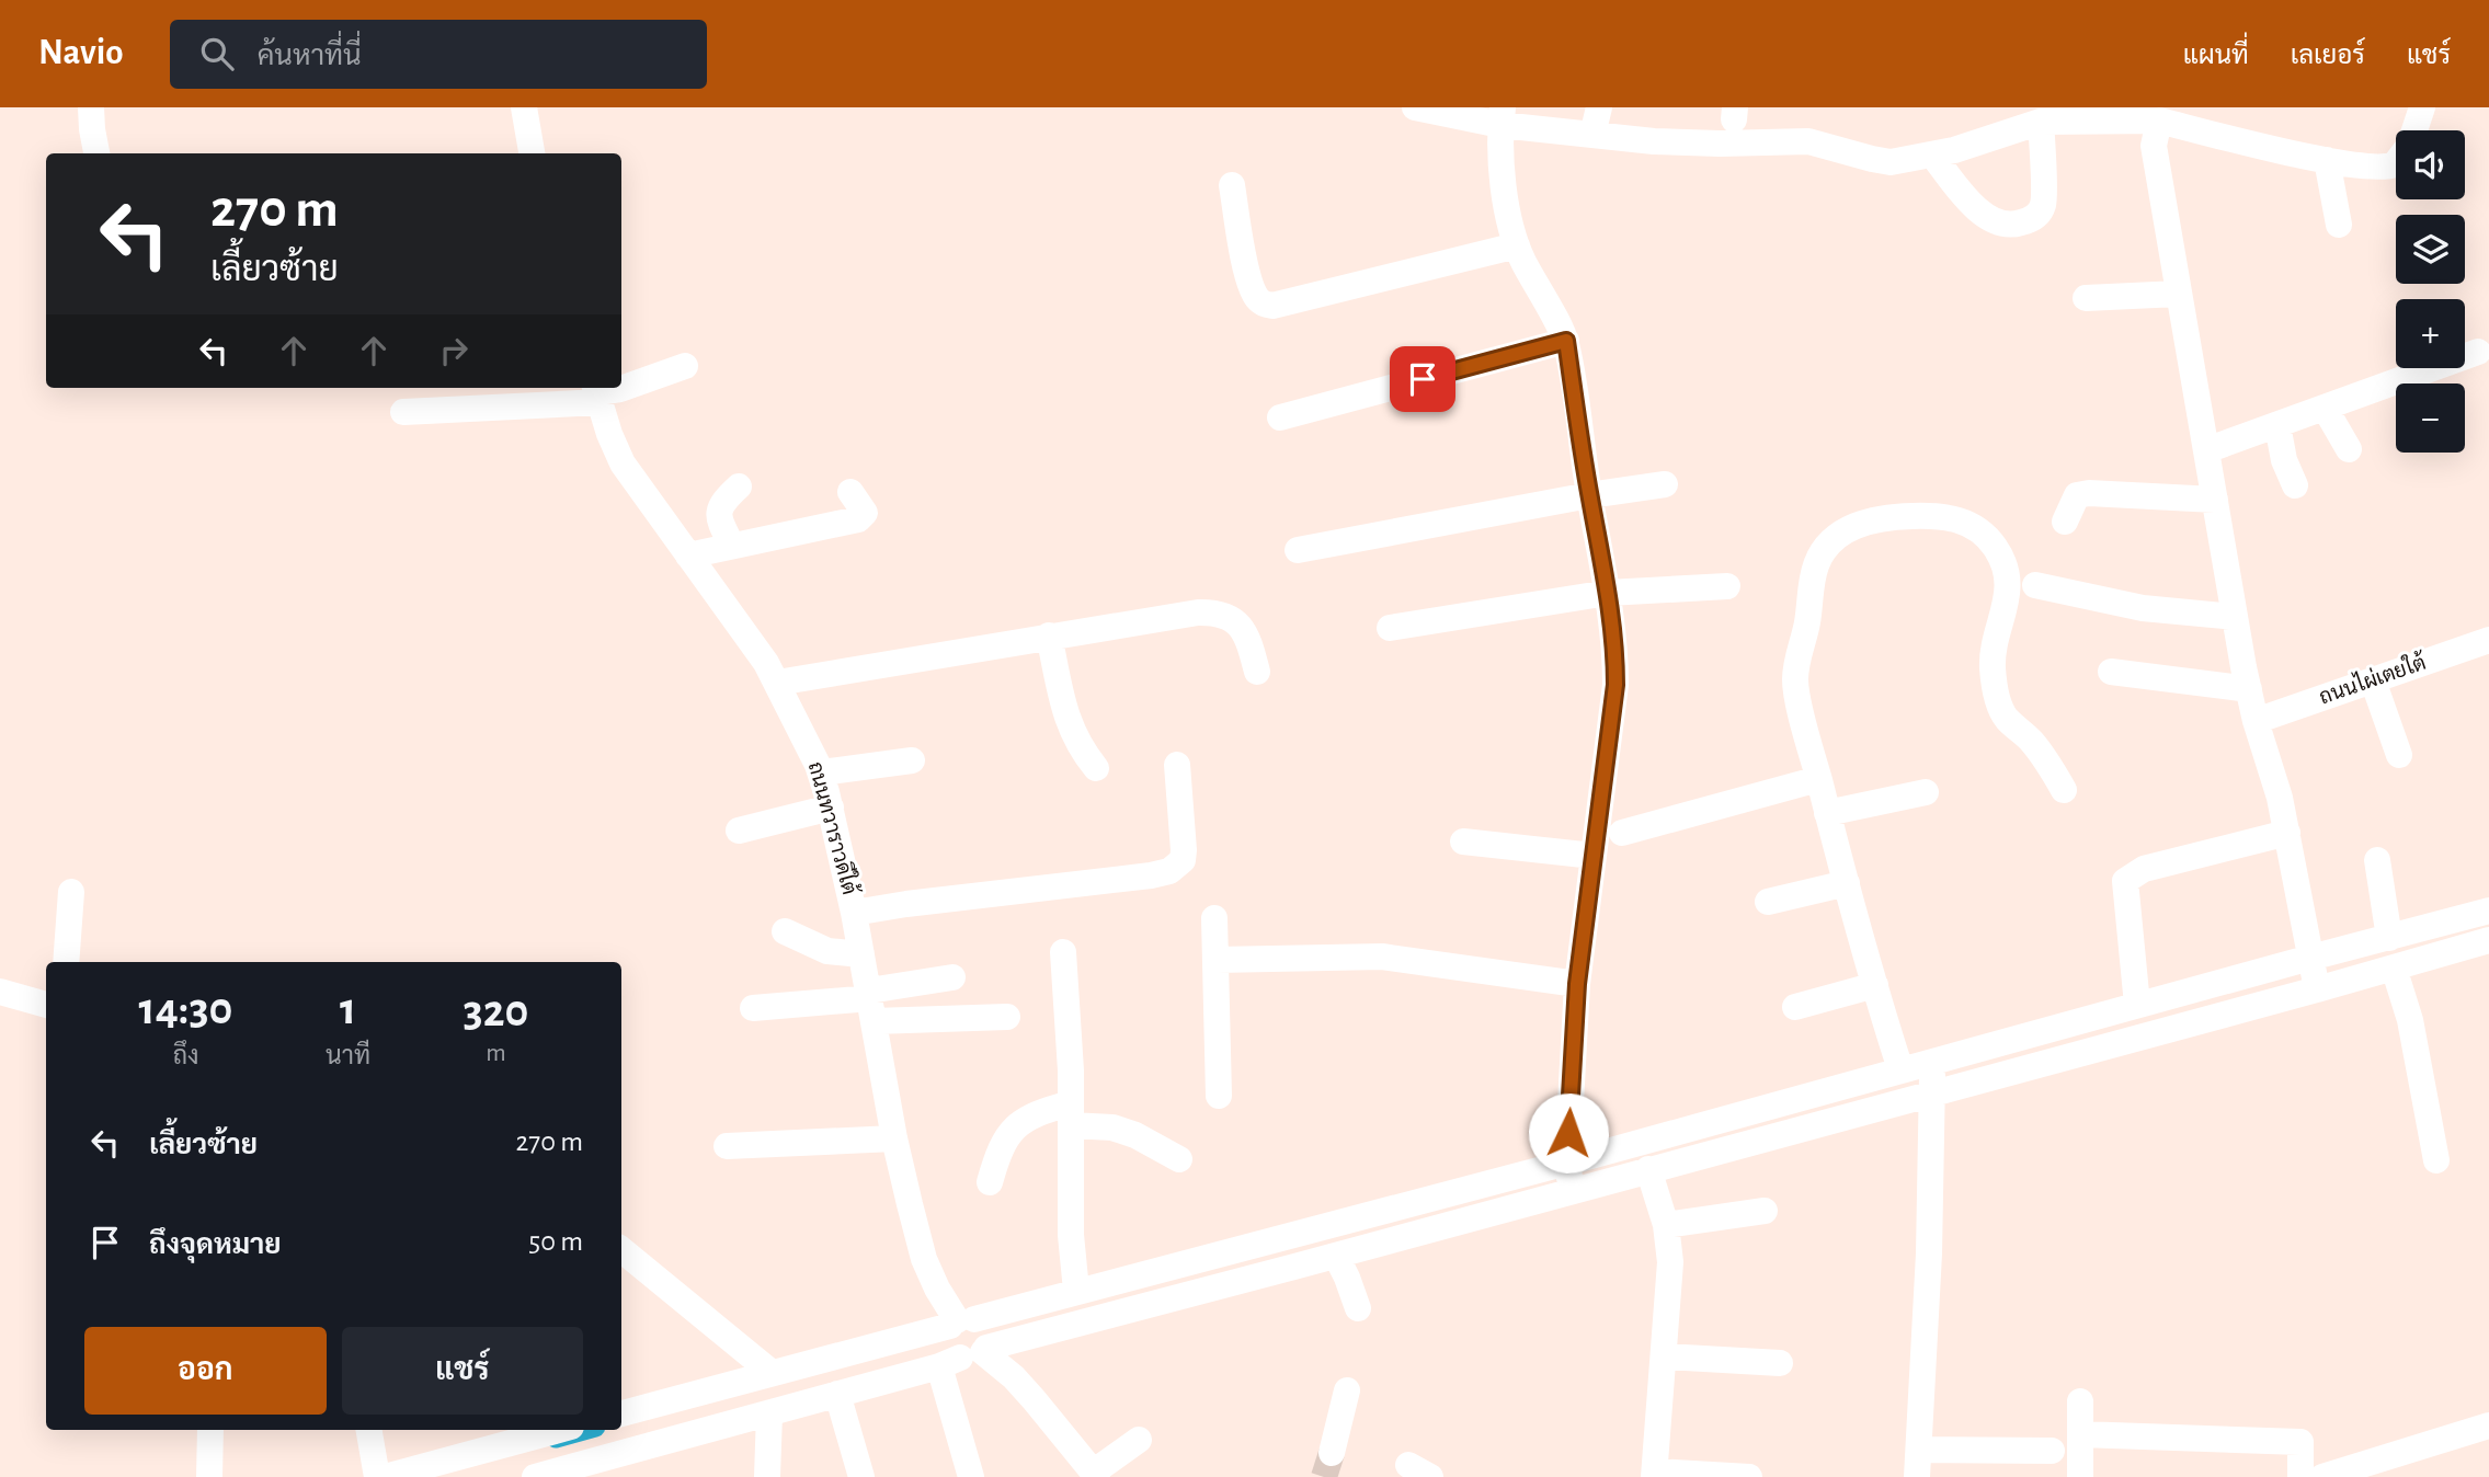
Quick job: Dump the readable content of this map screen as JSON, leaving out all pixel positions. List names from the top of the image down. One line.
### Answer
{"streets":{"street":["ถนนไผ่เตยใต้","ถนนทวาราวดีใต้"]},"page":{"header":"Navio","search":"ค้นหาที่นี่","nav":["แผนที่","เลเยอร์","แชร์"],"map_buttons":["+","−"],"turn":["270 m","เลี้ยวซ้าย"],"eta":["14:30","ถึง","1","นาที","320","m"],"list":[{"name":"เลี้ยวซ้าย","value":"270 m"},{"name":"ถึงจุดหมาย","value":"50 m"}],"buttons":["ออก","แชร์"]}}
